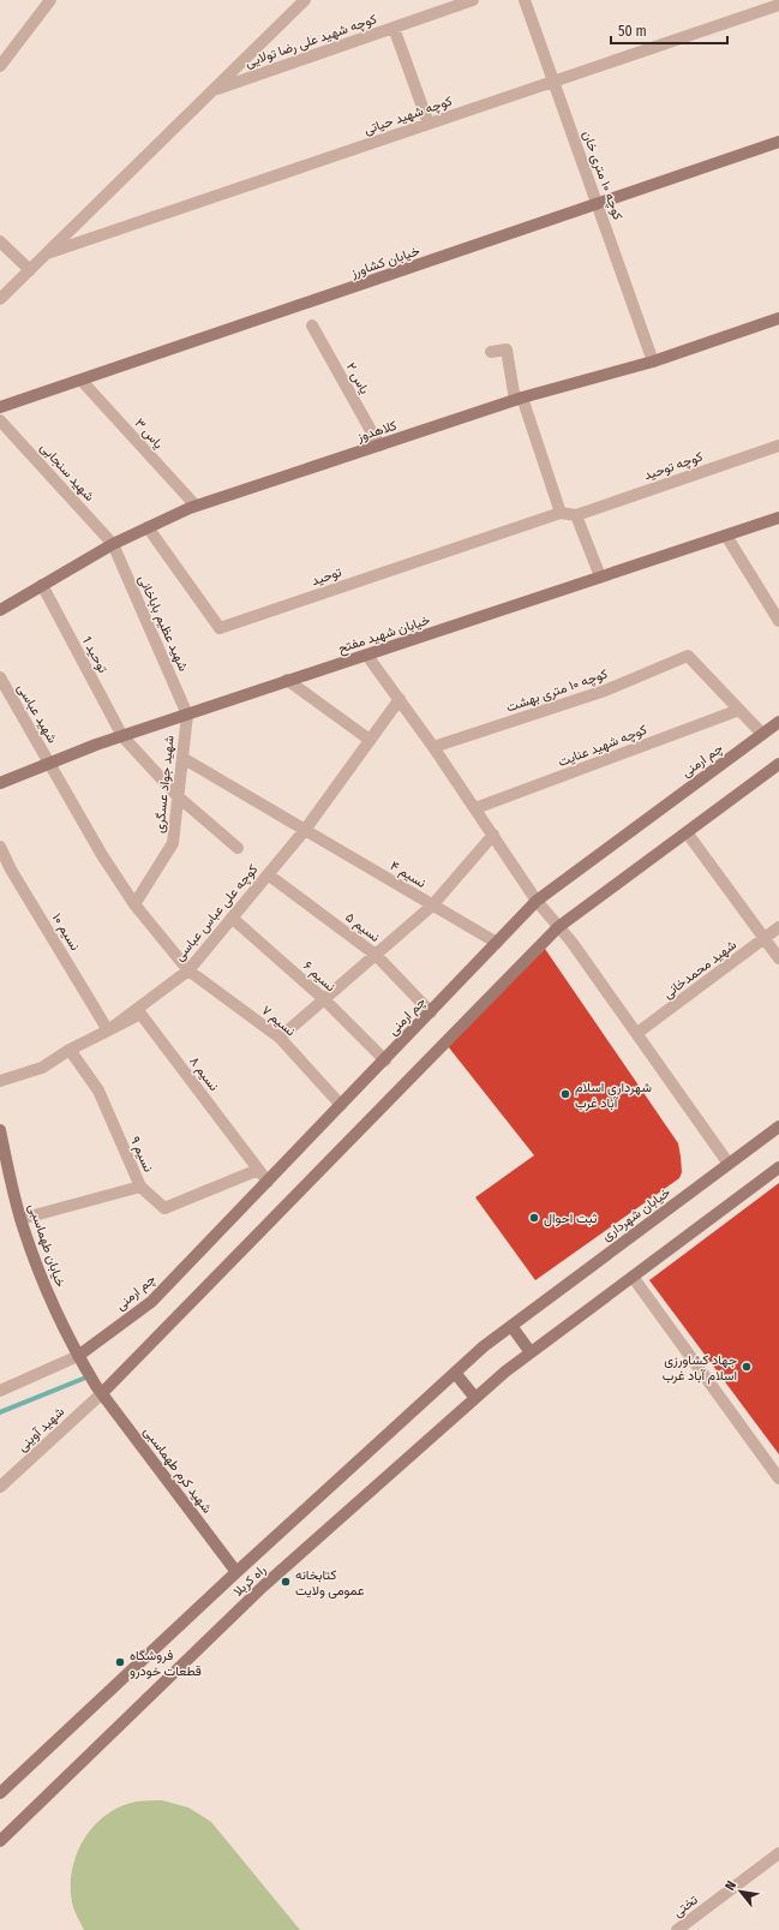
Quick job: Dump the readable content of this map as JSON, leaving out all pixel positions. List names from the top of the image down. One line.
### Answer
{"streets":{"street":["کوچه شهید علی رضا تولایی","کوچه شهید حیاتی","کوچه ۱۰ متری خان","خیابان کشاورز","یاس ۲","کلاهدوز","یاس ۳","کوچه توحید","شهید سنجابی","توحید","شهید عظیم باباخانی","خیابان شهید مفتح","توحید 1","کوچه ۱۰ متری بهشت","شهید عباسی","کوچه شهید عنایت","چم ارمنی","شهید جواد عسگری","نسیم ۴","کوچه علی عباس عباسی","نسیم ۵","نسیم ۱۰","شهید محمدخانی","نسیم ۶","نسیم ۷","نسیم ۸","نسیم ۹","خیابان شهرداری","خیابان طهماسبی","شهید آوینی","شهید کرم طهماسبی","راه کربلا","تختی"]},"crossings":[["کوچه شهید حیاتی","کوچه ۱۰ متری خان"],["کوچه ۱۰ متری خان","خیابان کشاورز"],["کوچه ۱۰ متری خان","کلاهدوز"],["خیابان کشاورز","یاس ۳"],["یاس ۲","کلاهدوز"],["کلاهدوز","یاس ۳"],["کلاهدوز","شهید سنجابی"],["کلاهدوز","توحید"],["کلاهدوز","شهید عظیم باباخانی"],["کلاهدوز","توحید 1"],["شهید سنجابی","شهید عظیم باباخانی"],["شهید عظیم باباخانی","خیابان شهید مفتح"],["شهید عظیم باباخانی","شهید جواد عسگری"],["خیابان شهید مفتح","توحید 1"],["خیابان شهید مفتح","شهید عباسی"],["خیابان شهید مفتح","شهید جواد عسگری"],["توحید 1","شهید جواد عسگری"],["کوچه ۱۰ متری بهشت","کوچه شهید عنایت"],["شهید عباسی","شهید جواد عسگری"],["شهید عباسی","نسیم ۷"],["چم ارمنی","نسیم ۴"],["چم ارمنی","نسیم ۵"],["چم ارمنی","نسیم ۶"],["چم ارمنی","نسیم ۷"],["چم ارمنی","نسیم ۸"],["چم ارمنی","خیابان طهماسبی"],["شهید جواد عسگری","نسیم ۴"],["شهید جواد عسگری","نسیم ۷"],["نسیم ۴","کوچه علی عباس عباسی"],["کوچه علی عباس عباسی","نسیم ۵"],["کوچه علی عباس عباسی","نسیم ۱۰"],["کوچه علی عباس عباسی","نسیم ۶"],["کوچه علی عباس عباسی","نسیم ۷"],["کوچه علی عباس عباسی","نسیم ۸"],["کوچه علی عباس عباسی","نسیم ۹"],["نسیم ۱۰","نسیم ۸"],["نسیم ۹","خیابان طهماسبی"],["خیابان شهرداری","راه کربلا"],["خیابان طهماسبی","شهید آوینی"],["خیابان طهماسبی","شهید کرم طهماسبی"],["شهید آوینی","شهید کرم طهماسبی"],["شهید کرم طهماسبی","راه کربلا"]],"places":["شهرداری اسلام آباد غرب","ثبت احوال","جهاد کشاورزی اسلام آباد غرب","کتابخانه عمومی ولایت","فروشگاه قطعات خودرو"],"scale_bar":"50 m","north":"top left"}
